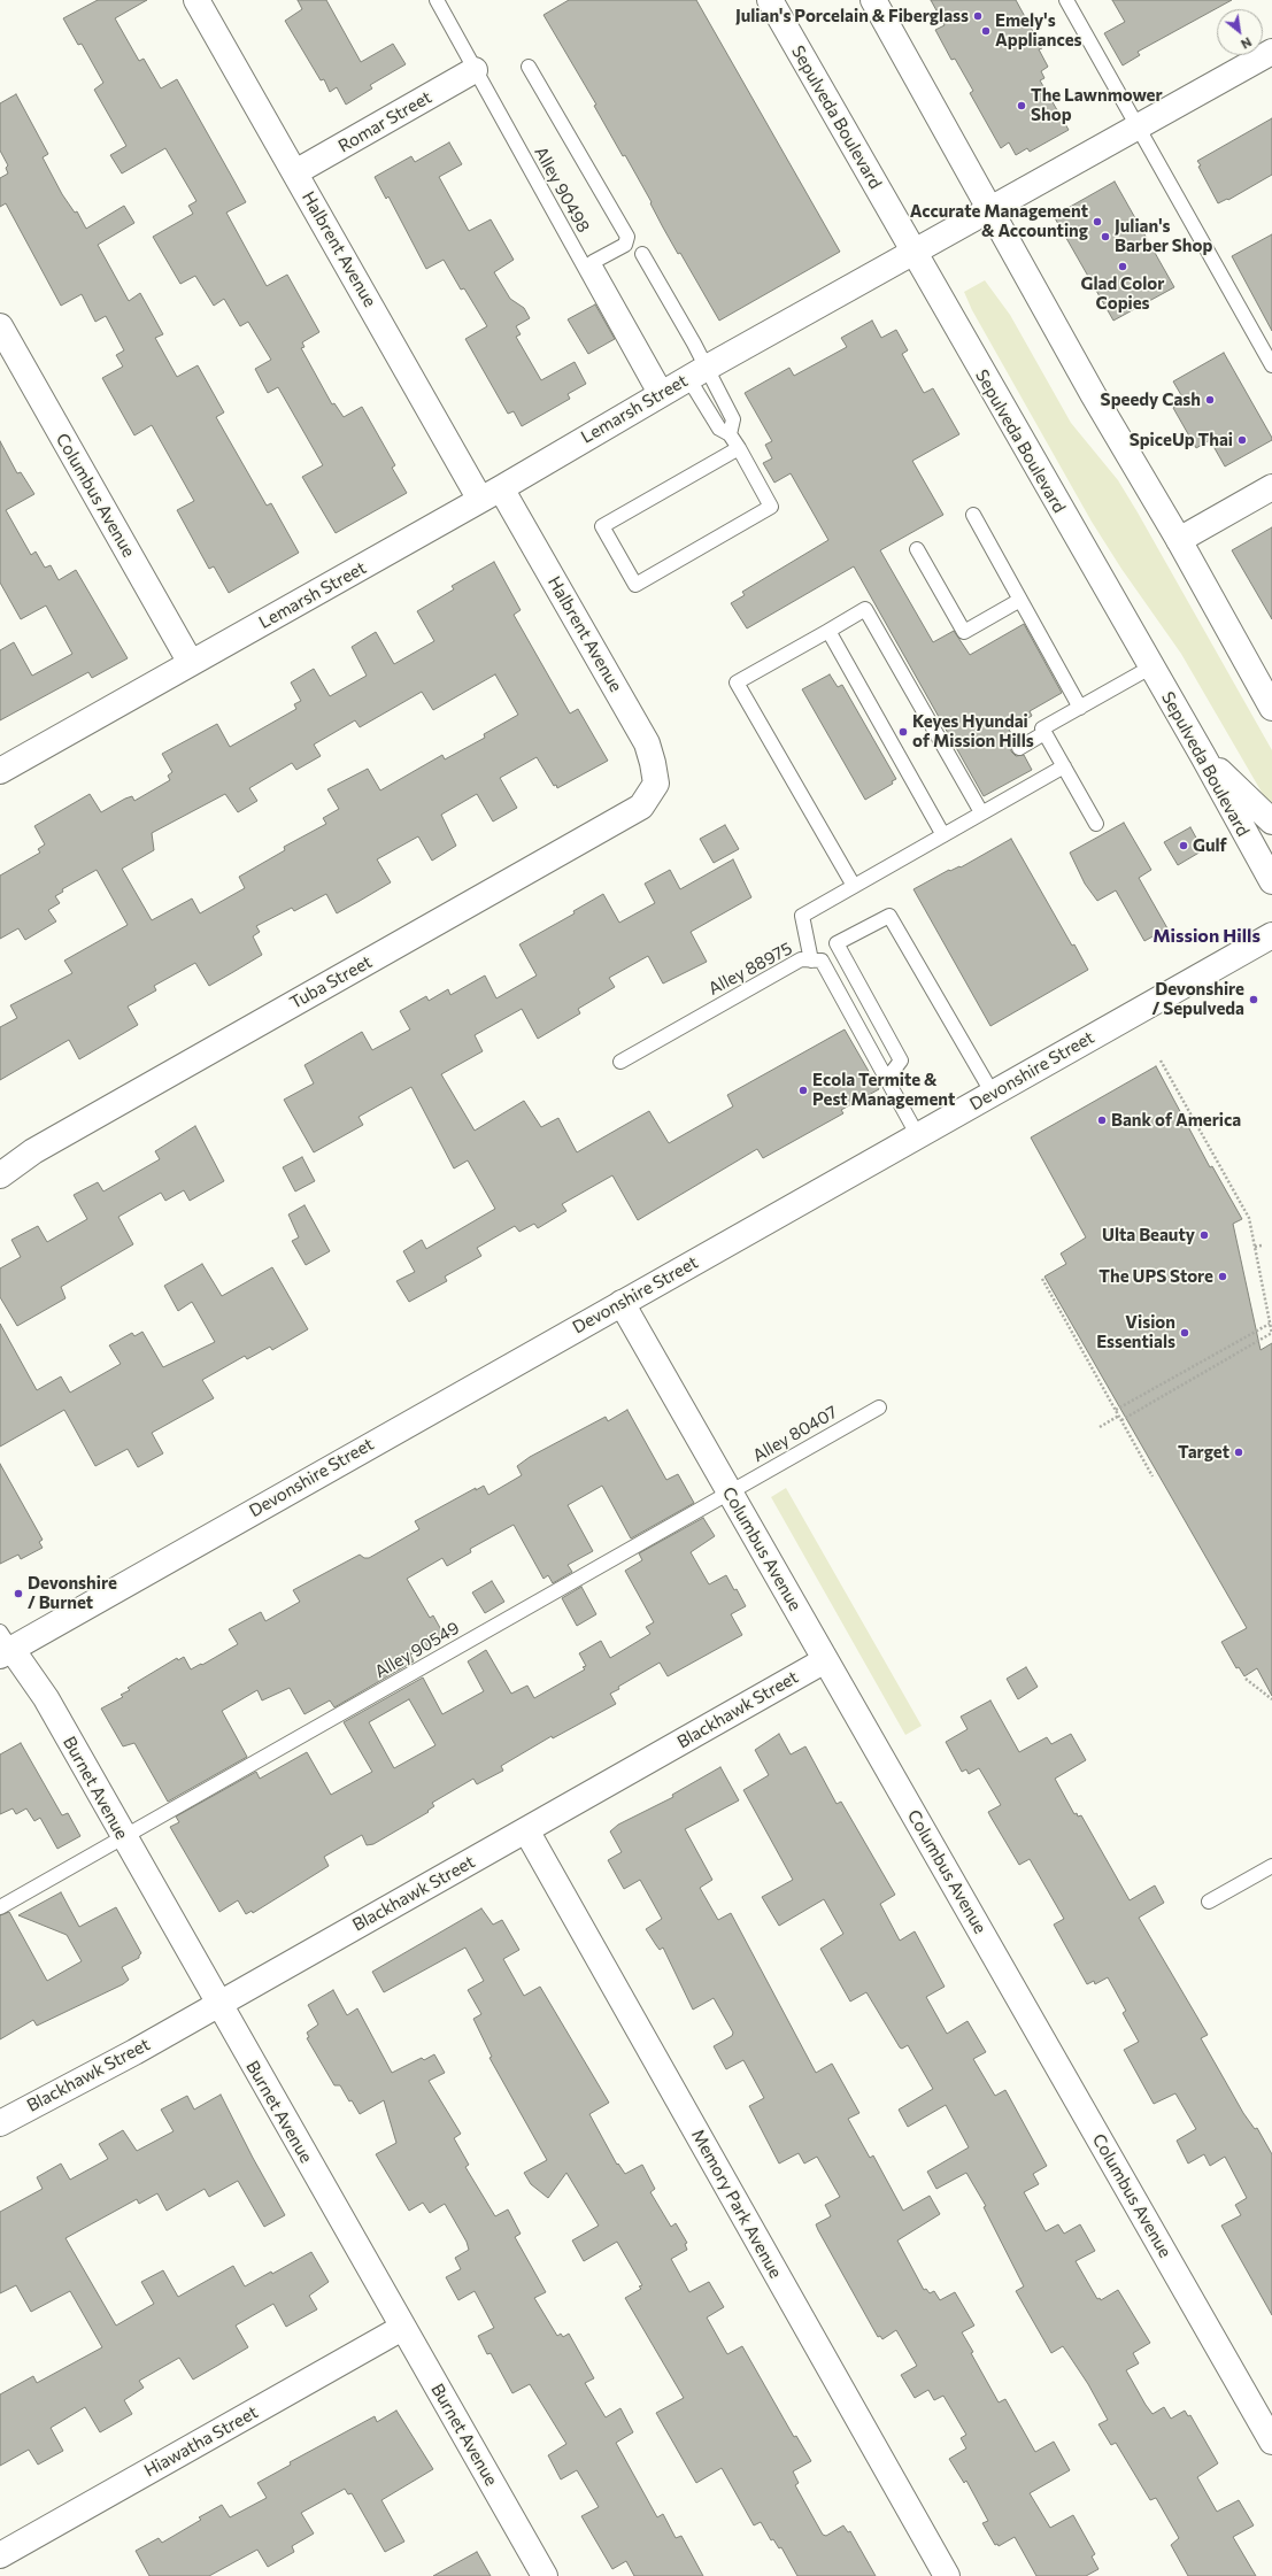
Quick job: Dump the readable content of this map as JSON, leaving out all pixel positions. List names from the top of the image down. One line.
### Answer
{"streets":{"street":["Sepulveda Boulevard","Romar Street","Halbrent Avenue","Lemarsh Street","Columbus Avenue","Tuba Street","Devonshire Street","Blackhawk Street","Burnet Avenue","Memory Park Avenue","Hiawatha Street"],"lane":["Alley 90498","Alley 88975","Alley 80407","Alley 90549"]},"crossings":[["Sepulveda Boulevard","Lemarsh Street"],["Romar Street","Alley 90498"],["Romar Street","Halbrent Avenue"],["Alley 90498","Lemarsh Street"],["Halbrent Avenue","Lemarsh Street"],["Halbrent Avenue","Tuba Street"],["Lemarsh Street","Columbus Avenue"],["Columbus Avenue","Devonshire Street"],["Columbus Avenue","Alley 80407"],["Columbus Avenue","Alley 90549"],["Columbus Avenue","Blackhawk Street"],["Alley 88975","Devonshire Street"],["Devonshire Street","Burnet Avenue"],["Alley 80407","Alley 90549"],["Alley 90549","Burnet Avenue"],["Blackhawk Street","Burnet Avenue"],["Blackhawk Street","Memory Park Avenue"],["Burnet Avenue","Hiawatha Street"]],"districts":["Mission Hills"],"places":["Julian's Porcelain & Fiberglass","Emely's Appliances","The Lawnmower Shop","Accurate Management & Accounting","Julian's Barber Shop","Glad Color Copies","Speedy Cash","SpiceUp Thai","Keyes Hyundai of Mission Hills","Gulf","Devonshire / Sepulveda","Ecola Termite & Pest Management","Bank of America","Ulta Beauty","The UPS Store","Vision Essentials","Target","Devonshire / Burnet"],"north":"bottom right"}
